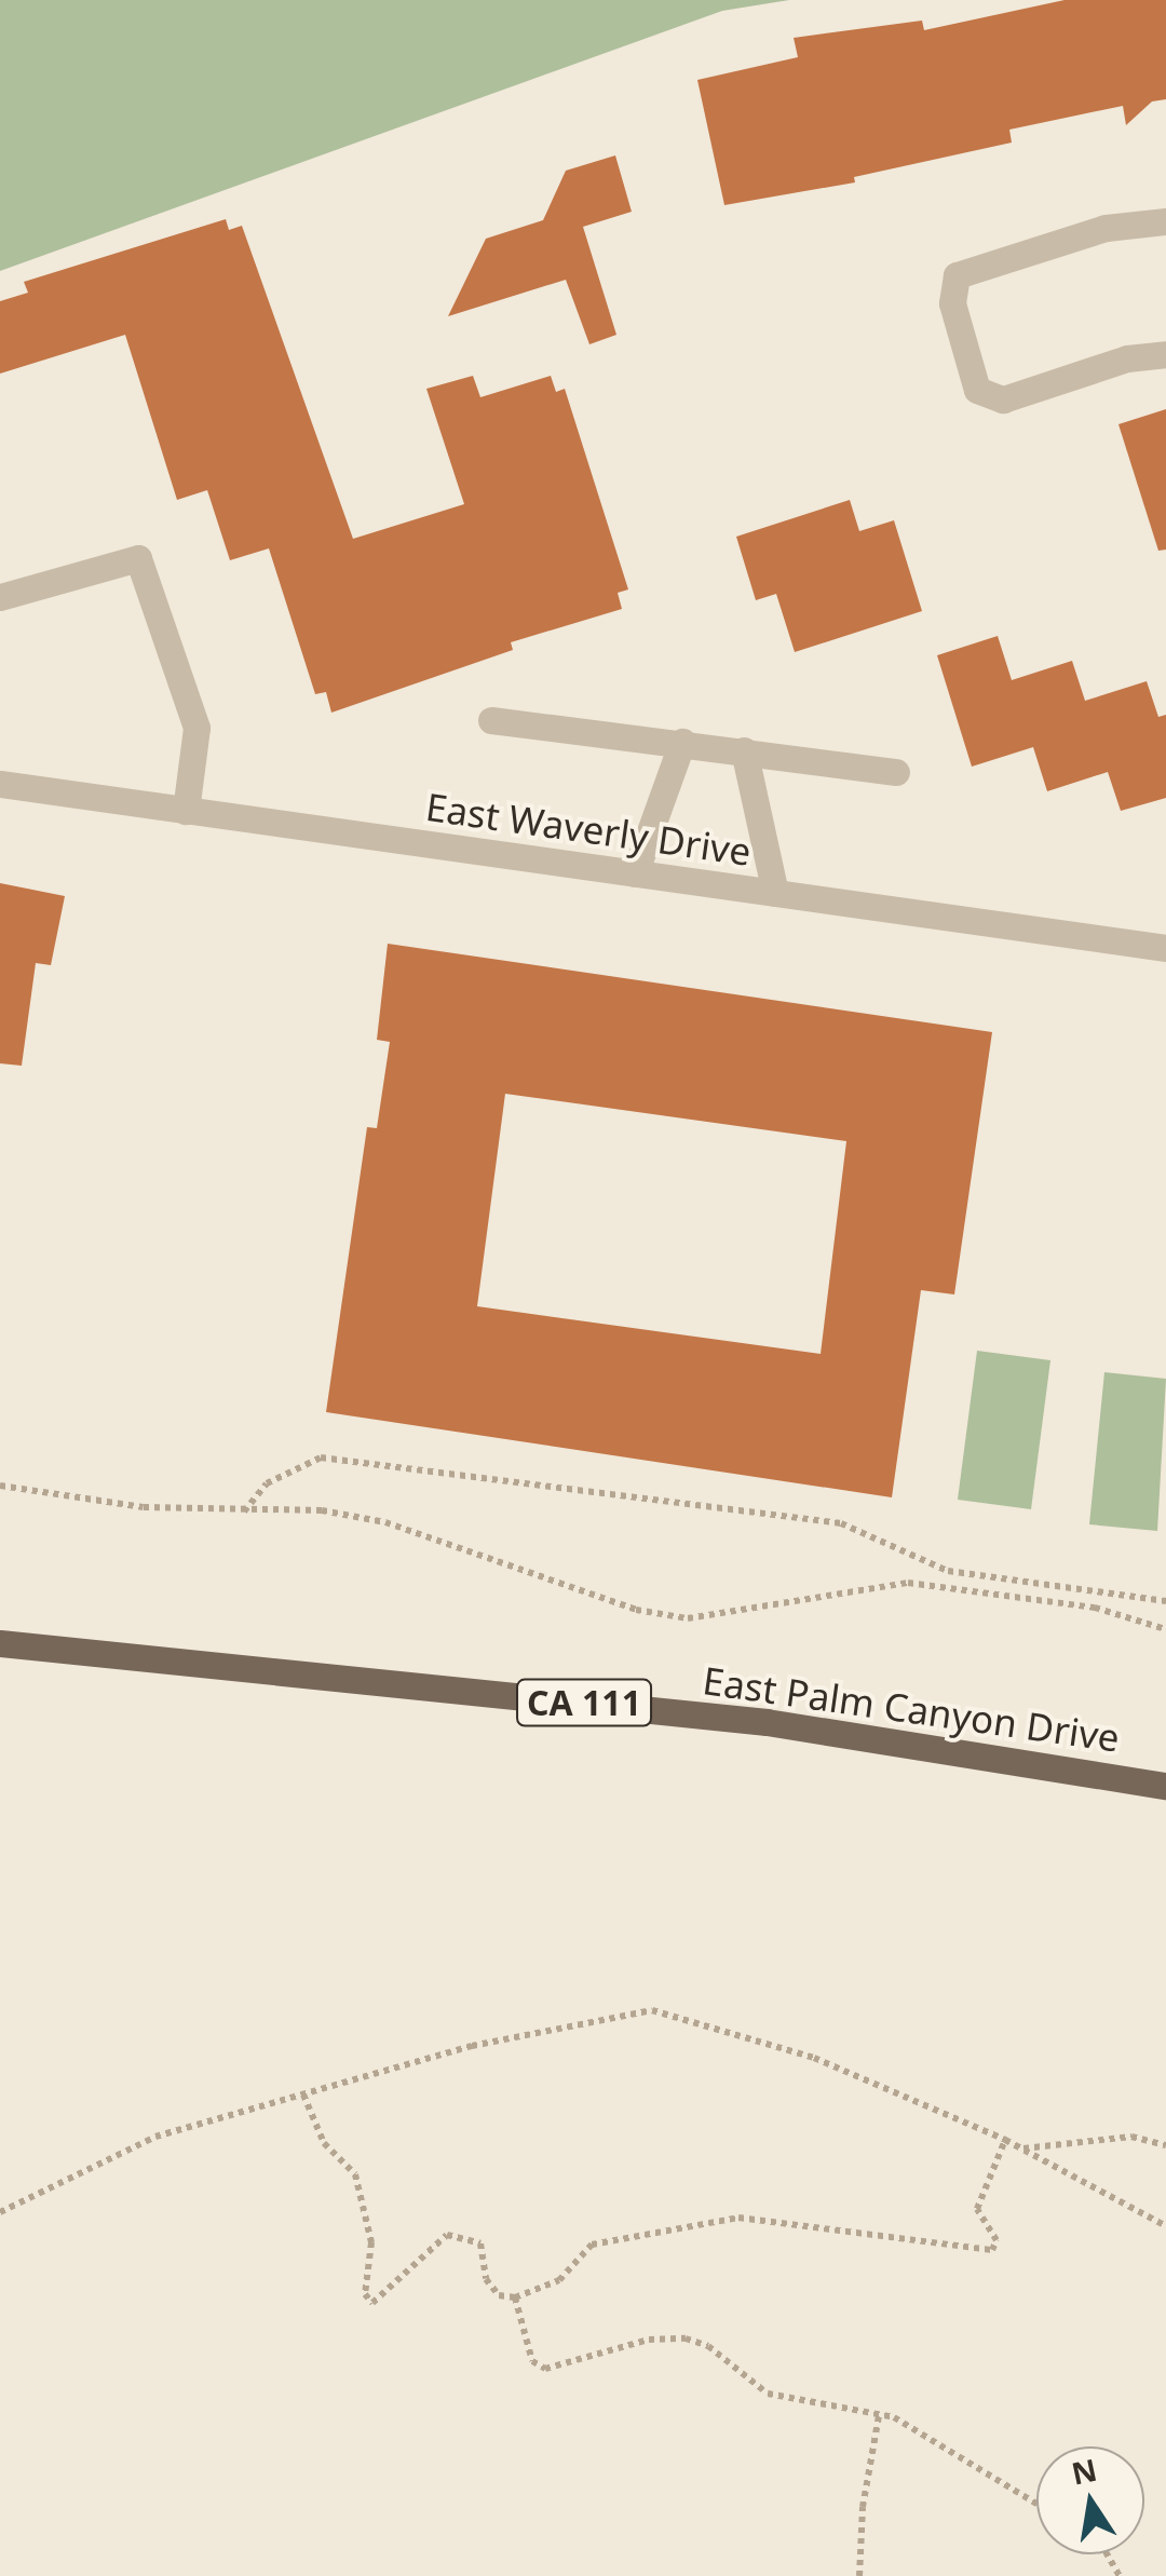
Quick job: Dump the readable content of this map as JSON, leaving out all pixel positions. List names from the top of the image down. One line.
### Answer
{"streets":{"main road":["CA 111","East Palm Canyon Drive"],"street":["East Waverly Drive"]},"north":"top"}
